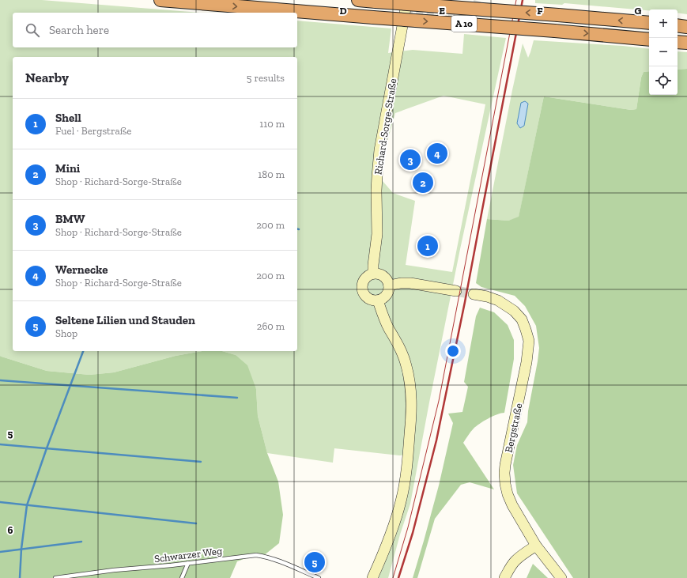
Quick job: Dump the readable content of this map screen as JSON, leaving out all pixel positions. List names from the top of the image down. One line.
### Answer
{"streets":{"highway":["A 10"],"main road":["Richard-Sorge-Straße","Bergstraße"],"lane":["Schwarzer Weg"]},"page":{"map_buttons":["+","−"],"search":"Search here","heading":["Nearby","5 results"],"list":[{"mark":"1","name":"Shell","note":"Fuel · Bergstraße","value":"110 m"},{"mark":"2","name":"Mini","note":"Shop · Richard-Sorge-Straße","value":"180 m"},{"mark":"3","name":"BMW","note":"Shop · Richard-Sorge-Straße","value":"200 m"},{"mark":"4","name":"Wernecke","note":"Shop · Richard-Sorge-Straße","value":"200 m"},{"mark":"5","name":"Seltene Lilien und Stauden","note":"Shop","value":"260 m"}],"pins":["4","3","2","1","5"]},"grid":{"columns":["D","E","F","G"],"rows":["5","6"]}}
